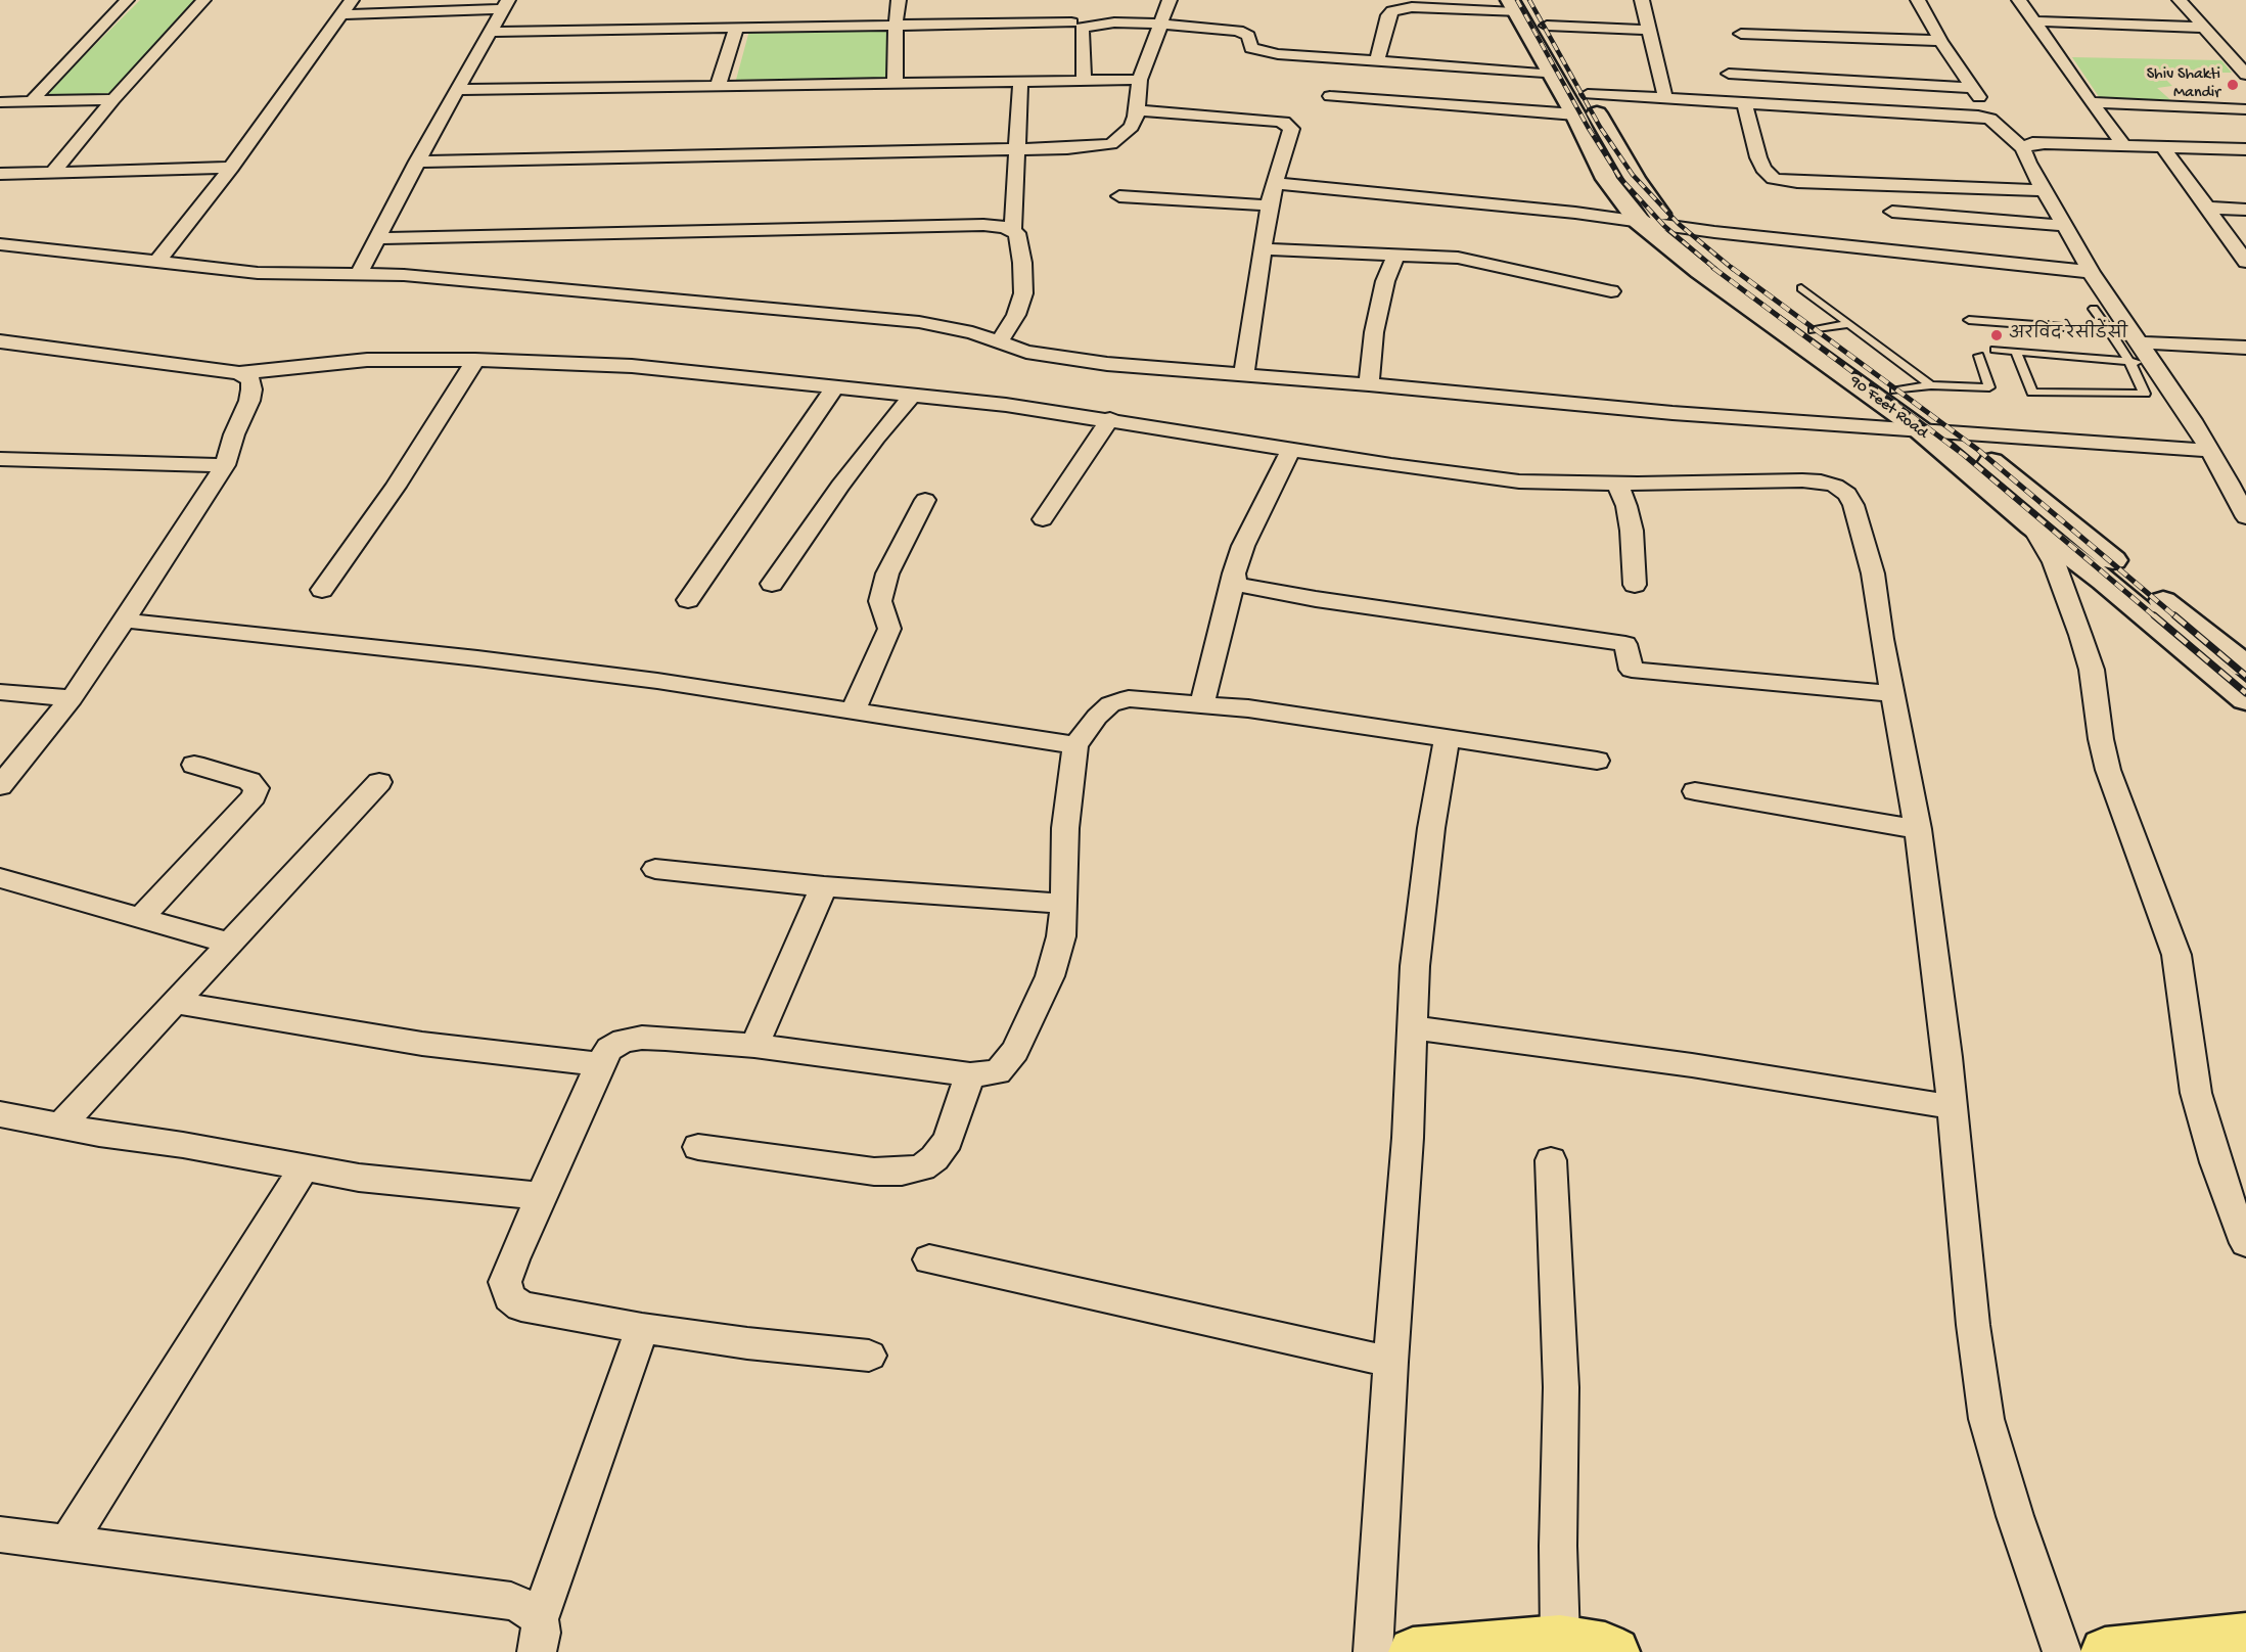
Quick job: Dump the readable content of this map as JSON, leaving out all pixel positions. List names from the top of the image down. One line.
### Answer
{"streets":{"main road":["90 Feet Road"]},"places":["Shiv Shakti Mandir","अरविंद रेसीडेंसी"]}
